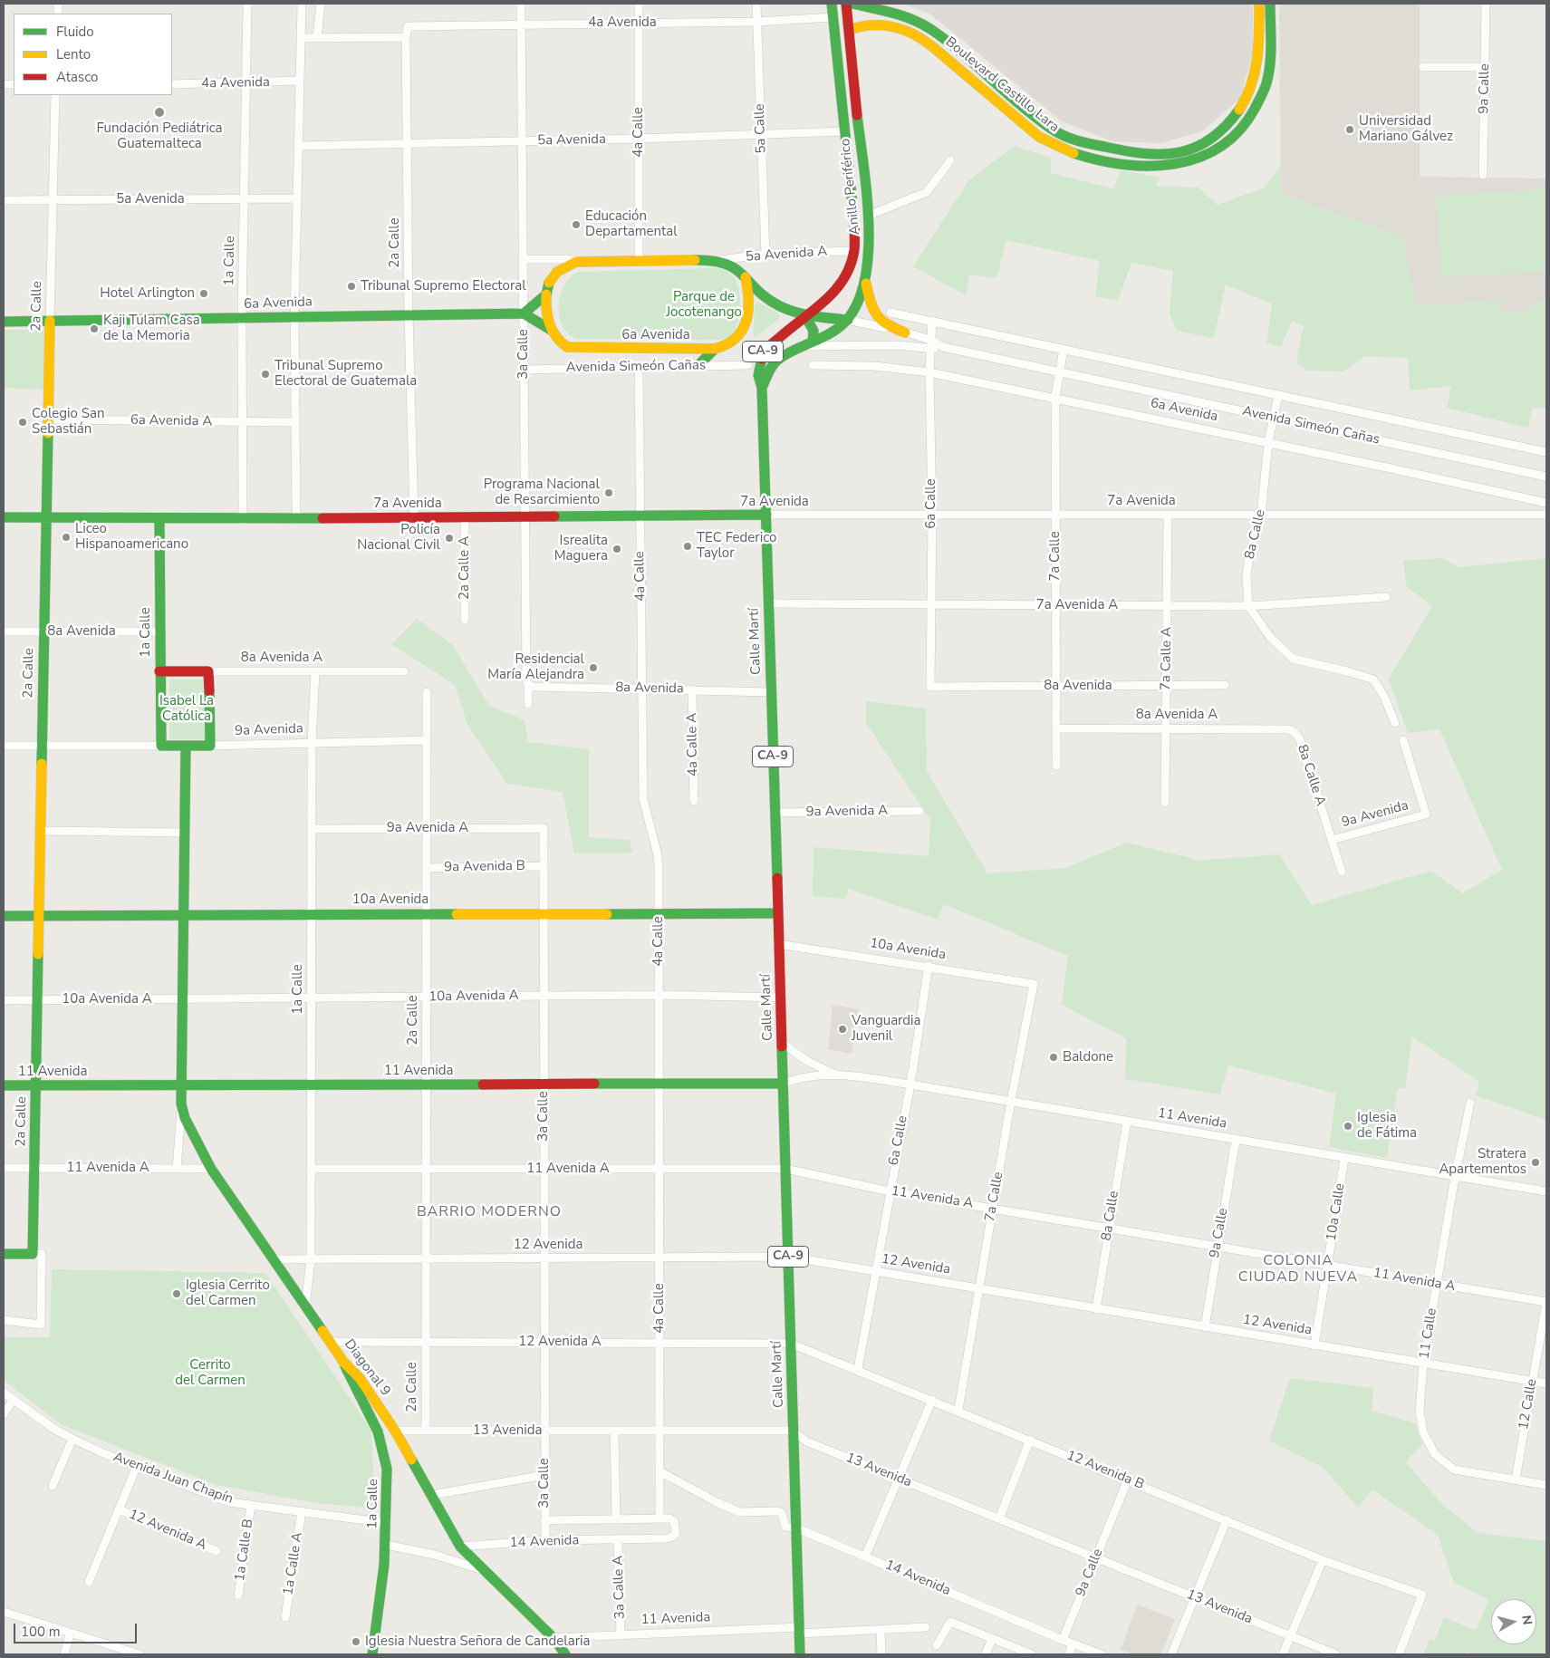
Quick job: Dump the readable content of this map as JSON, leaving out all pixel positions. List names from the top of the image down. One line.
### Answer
{"streets":{"main road":["Boulevard Castillo Lara","Anillo Periférico","2a Calle","1a Calle","6a Avenida","CA-9","7a Avenida","Calle Martí","8a Avenida A","9a Avenida","10a Avenida","11 Avenida","Diagonal 9"],"street":["4a Avenida","9a Calle","5a Calle","4a Calle","5a Avenida","5a Avenida A","3a Calle","Avenida Simeón Cañas","6a Avenida A","6a Calle","8a Calle","7a Calle","2a Calle A","7a Avenida A","8a Avenida","7a Calle A","4a Calle A","8a Calle A","9a Avenida A","9a Avenida B","10a Avenida A","11 Avenida A","10a Calle","12 Avenida","11 Calle","12 Avenida A","12 Calle","13 Avenida","12 Avenida B","Avenida Juan Chapín","14 Avenida","1a Calle B","1a Calle A","3a Calle A"]},"crossings":[["4a Avenida","5a Calle"],["4a Avenida","4a Calle"],["4a Avenida","Anillo Periférico"],["4a Avenida","2a Calle"],["4a Avenida","1a Calle"],["4a Avenida","3a Calle"],["Boulevard Castillo Lara","Anillo Periférico"],["9a Calle","11 Avenida"],["9a Calle","11 Avenida A"],["9a Calle","12 Avenida"],["9a Calle","13 Avenida"],["9a Calle","12 Avenida B"],["9a Calle","14 Avenida"],["5a Calle","5a Avenida"],["5a Calle","5a Avenida A"],["4a Calle","5a Avenida"],["4a Calle","Avenida Simeón Cañas"],["4a Calle","7a Avenida"],["4a Calle","8a Avenida"],["4a Calle","10a Avenida"],["4a Calle","10a Avenida A"],["4a Calle","11 Avenida"],["4a Calle","11 Avenida A"],["4a Calle","12 Avenida"],["4a Calle","12 Avenida A"],["4a Calle","13 Avenida"],["4a Calle","14 Avenida"],["5a Avenida","Anillo Periférico"],["5a Avenida","2a Calle"],["5a Avenida","1a Calle"],["5a Avenida","3a Calle"],["Anillo Periférico","5a Avenida A"],["Anillo Periférico","Avenida Simeón Cañas"],["Anillo Periférico","Calle Martí"],["2a Calle","6a Avenida"],["2a Calle","6a Avenida A"],["2a Calle","7a Avenida"],["2a Calle","8a Avenida"],["2a Calle","9a Avenida"],["2a Calle","9a Avenida A"],["2a Calle","9a Avenida B"],["2a Calle","10a Avenida"],["2a Calle","10a Avenida A"],["2a Calle","11 Avenida"],["2a Calle","11 Avenida A"],["2a Calle","12 Avenida"],["2a Calle","12 Avenida A"],["2a Calle","13 Avenida"],["1a Calle","6a Avenida"],["1a Calle","6a Avenida A"],["1a Calle","7a Avenida"],["1a Calle","8a Avenida"],["1a Calle","8a Avenida A"],["1a Calle","9a Avenida"],["1a Calle","9a Avenida A"],["1a Calle","10a Avenida"],["1a Calle","10a Avenida A"],["1a Calle","11 Avenida"],["1a Calle","11 Avenida A"],["1a Calle","12 Avenida"],["1a Calle","Diagonal 9"],["1a Calle","Avenida Juan Chapín"],["6a Avenida","3a Calle"],["6a Avenida","6a Calle"],["6a Avenida","8a Calle"],["6a Avenida","7a Calle"],["CA-9","Calle Martí"],["CA-9","11 Avenida"],["3a Calle","Avenida Simeón Cañas"],["3a Calle","7a Avenida"],["3a Calle","8a Avenida"],["3a Calle","9a Avenida A"],["3a Calle","9a Avenida B"],["3a Calle","10a Avenida"],["3a Calle","10a Avenida A"],["3a Calle","11 Avenida"],["3a Calle","11 Avenida A"],["3a Calle","12 Avenida"],["3a Calle","12 Avenida A"],["3a Calle","13 Avenida"],["3a Calle","14 Avenida"],["Avenida Simeón Cañas","6a Calle"],["Avenida Simeón Cañas","8a Calle"],["Avenida Simeón Cañas","7a Calle"],["Avenida Simeón Cañas","Calle Martí"],["7a Avenida","6a Calle"],["7a Avenida","8a Calle"],["7a Avenida","7a Calle"],["7a Avenida","2a Calle A"],["7a Avenida","Calle Martí"],["7a Avenida","7a Calle A"],["6a Calle","7a Avenida A"],["6a Calle","8a Avenida"],["6a Calle","10a Avenida"],["6a Calle","11 Avenida"],["6a Calle","11 Avenida A"],["6a Calle","12 Avenida"],["6a Calle","12 Avenida B"],["8a Calle","7a Avenida A"],["8a Calle","11 Avenida"],["8a Calle","11 Avenida A"],["8a Calle","12 Avenida"],["7a Calle","7a Avenida A"],["7a Calle","8a Avenida"],["7a Calle","8a Avenida A"],["7a Calle","10a Avenida"],["7a Calle","11 Avenida"],["7a Calle","11 Avenida A"],["7a Calle","12 Avenida"],["7a Calle","12 Avenida B"],["7a Avenida A","Calle Martí"],["7a Avenida A","7a Calle A"],["8a Avenida","Calle Martí"],["8a Avenida","7a Calle A"],["8a Avenida","4a Calle A"],["Calle Martí","9a Avenida A"],["Calle Martí","10a Avenida"],["Calle Martí","10a Avenida A"],["Calle Martí","11 Avenida"],["Calle Martí","11 Avenida A"],["Calle Martí","12 Avenida"],["Calle Martí","12 Avenida A"],["Calle Martí","13 Avenida"],["Calle Martí","12 Avenida B"],["Calle Martí","14 Avenida"],["8a Avenida A","7a Calle A"],["8a Avenida A","8a Calle A"],["9a Avenida","8a Calle A"],["11 Avenida","10a Calle"],["11 Avenida","11 Calle"],["11 Avenida","Diagonal 9"],["11 Avenida","3a Calle A"],["11 Avenida A","10a Calle"],["11 Avenida A","11 Calle"],["11 Avenida A","Diagonal 9"],["11 Avenida A","12 Calle"],["10a Calle","12 Avenida"],["12 Avenida","11 Calle"],["12 Avenida","Diagonal 9"],["12 Avenida","12 Calle"],["11 Calle","12 Calle"],["12 Avenida A","Diagonal 9"],["12 Avenida A","12 Avenida B"],["Diagonal 9","13 Avenida"],["Diagonal 9","14 Avenida"],["Avenida Juan Chapín","1a Calle B"],["Avenida Juan Chapín","1a Calle A"],["14 Avenida","3a Calle A"]],"districts":["BARRIO MODERNO","COLONIA CIUDAD NUEVA"],"parks":["Parque de Jocotenango","Isabel La Católica","Cerrito del Carmen"],"places":["Fundación Pediátrica Guatemalteca","Universidad Mariano Gálvez","Educación Departamental","Tribunal Supremo Electoral","Hotel Arlington","Kaji Tulam Casa de la Memoria","Tribunal Supremo Electoral de Guatemala","Colegio San Sebastián","Programa Nacional de Resarcimiento","Liceo Hispanoamericano","Policía Nacional Civil","TEC Federico Taylor","Isrealita Maguera","Residencial María Alejandra","Vanguardia Juvenil","Baldone","Iglesia de Fátima","Stratera Apartementos","Iglesia Cerrito del Carmen","Iglesia Nuestra Señora de Candelaria"],"legend":["Fluido","Lento","Atasco"],"scale_bar":"100 m","north":"right"}
